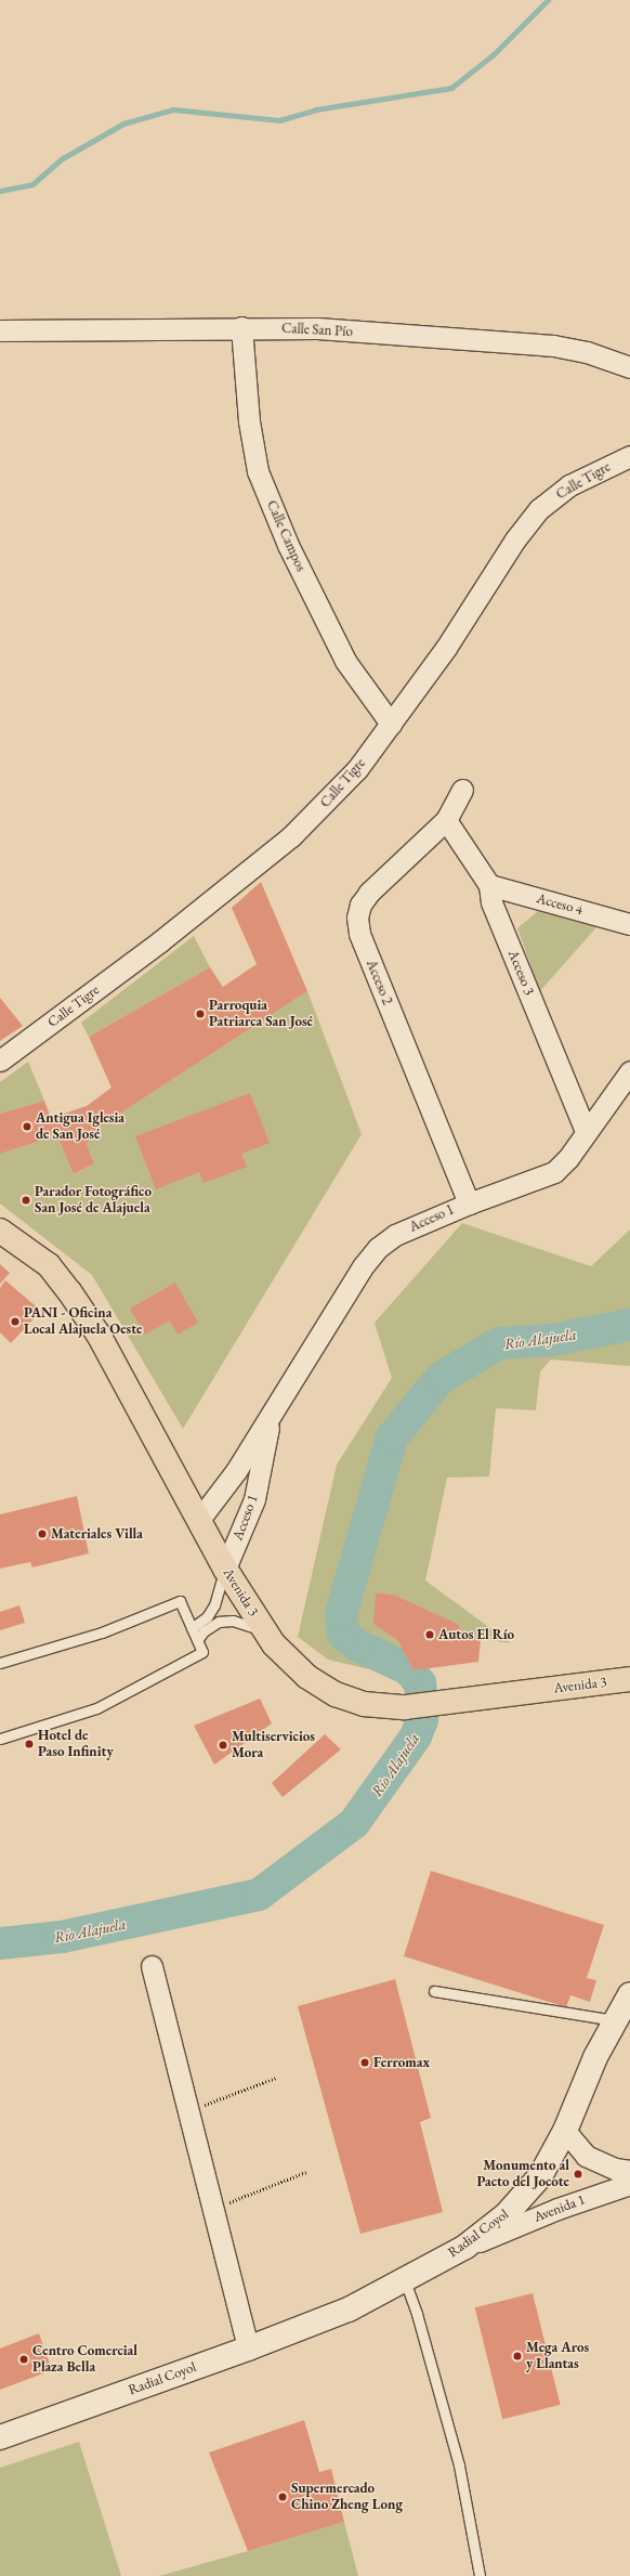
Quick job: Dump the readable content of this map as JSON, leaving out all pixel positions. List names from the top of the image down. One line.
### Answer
{"streets":{"main road":["Avenida 3"],"street":["Calle San Pío","Calle Tigre","Calle Campos","Acceso 4","Acceso 3","Acceso 2","Acceso 1","Avenida 1","Radial Coyol"]},"crossings":[["Calle San Pío","Calle Campos"],["Calle Tigre","Calle Campos"],["Acceso 4","Acceso 3"],["Acceso 3","Acceso 2"],["Acceso 3","Acceso 1"],["Acceso 2","Acceso 1"],["Acceso 1","Avenida 3"],["Avenida 1","Radial Coyol"]],"water":["Río Alajuela"],"places":["Parroquia Patriarca San José","Antigua Iglesia de San José","Parador Fotográfico San José de Alajuela","PANI - Oficina Local Alajuela Oeste","Materiales Villa","Autos El Río","Hotel de Paso Infinity","Multiservicios Mora","Ferromax","Monumento al Pacto del Jocote","Mega Aros y Llantas","Centro Comercial Plaza Bella","Supermercado Chino Zheng Long"]}
